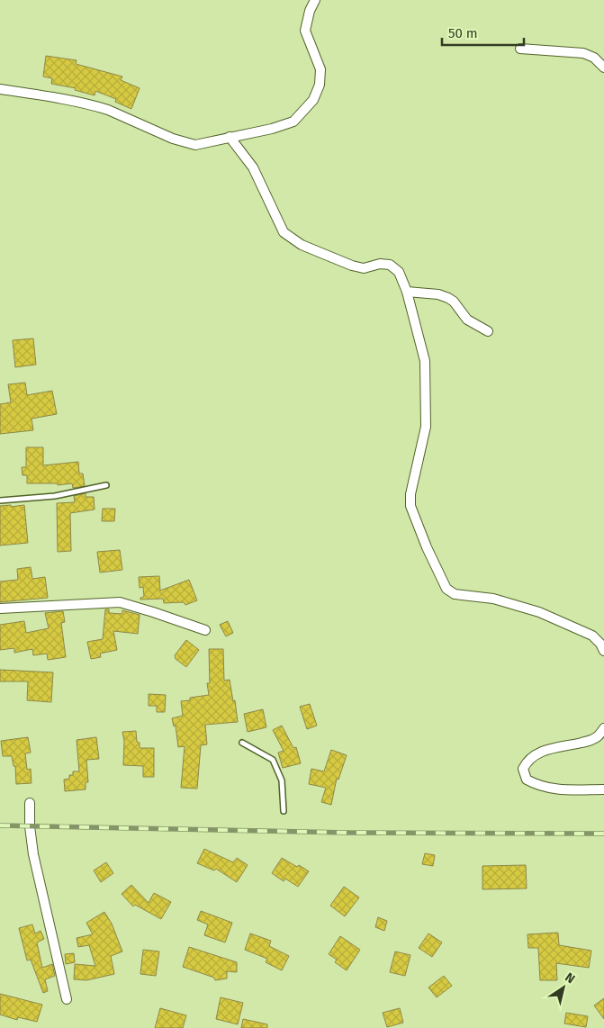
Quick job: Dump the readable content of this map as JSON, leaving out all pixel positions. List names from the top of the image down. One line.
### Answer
{"scale_bar":"50 m","north":"top right"}
